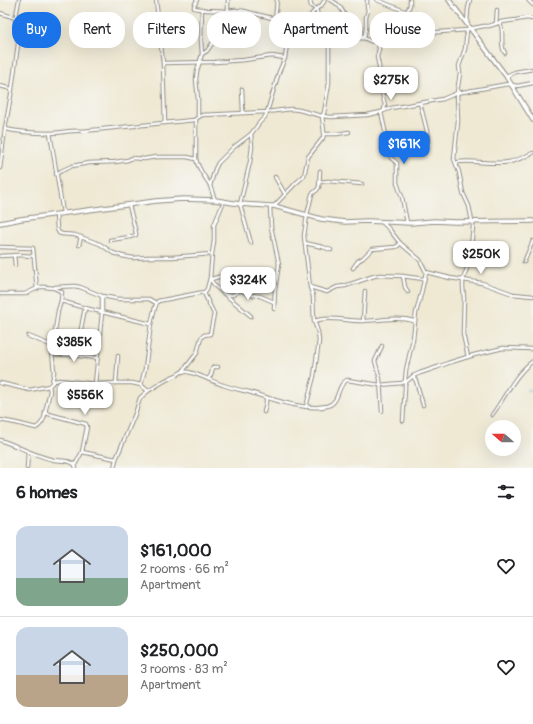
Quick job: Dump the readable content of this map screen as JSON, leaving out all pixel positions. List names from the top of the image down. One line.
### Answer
{"north":"left","page":{"chip":["Buy","Rent","Filters","New","Apartment","House"],"price":["$275K","$161K","$250K","$324K","$385K","$556K"],"heading":"6 homes","list":[{"name":"$161,000","note":"2 rooms · 66 m² · Apartment"},{"name":"$250,000","note":"3 rooms · 83 m² · Apartment"}]}}
